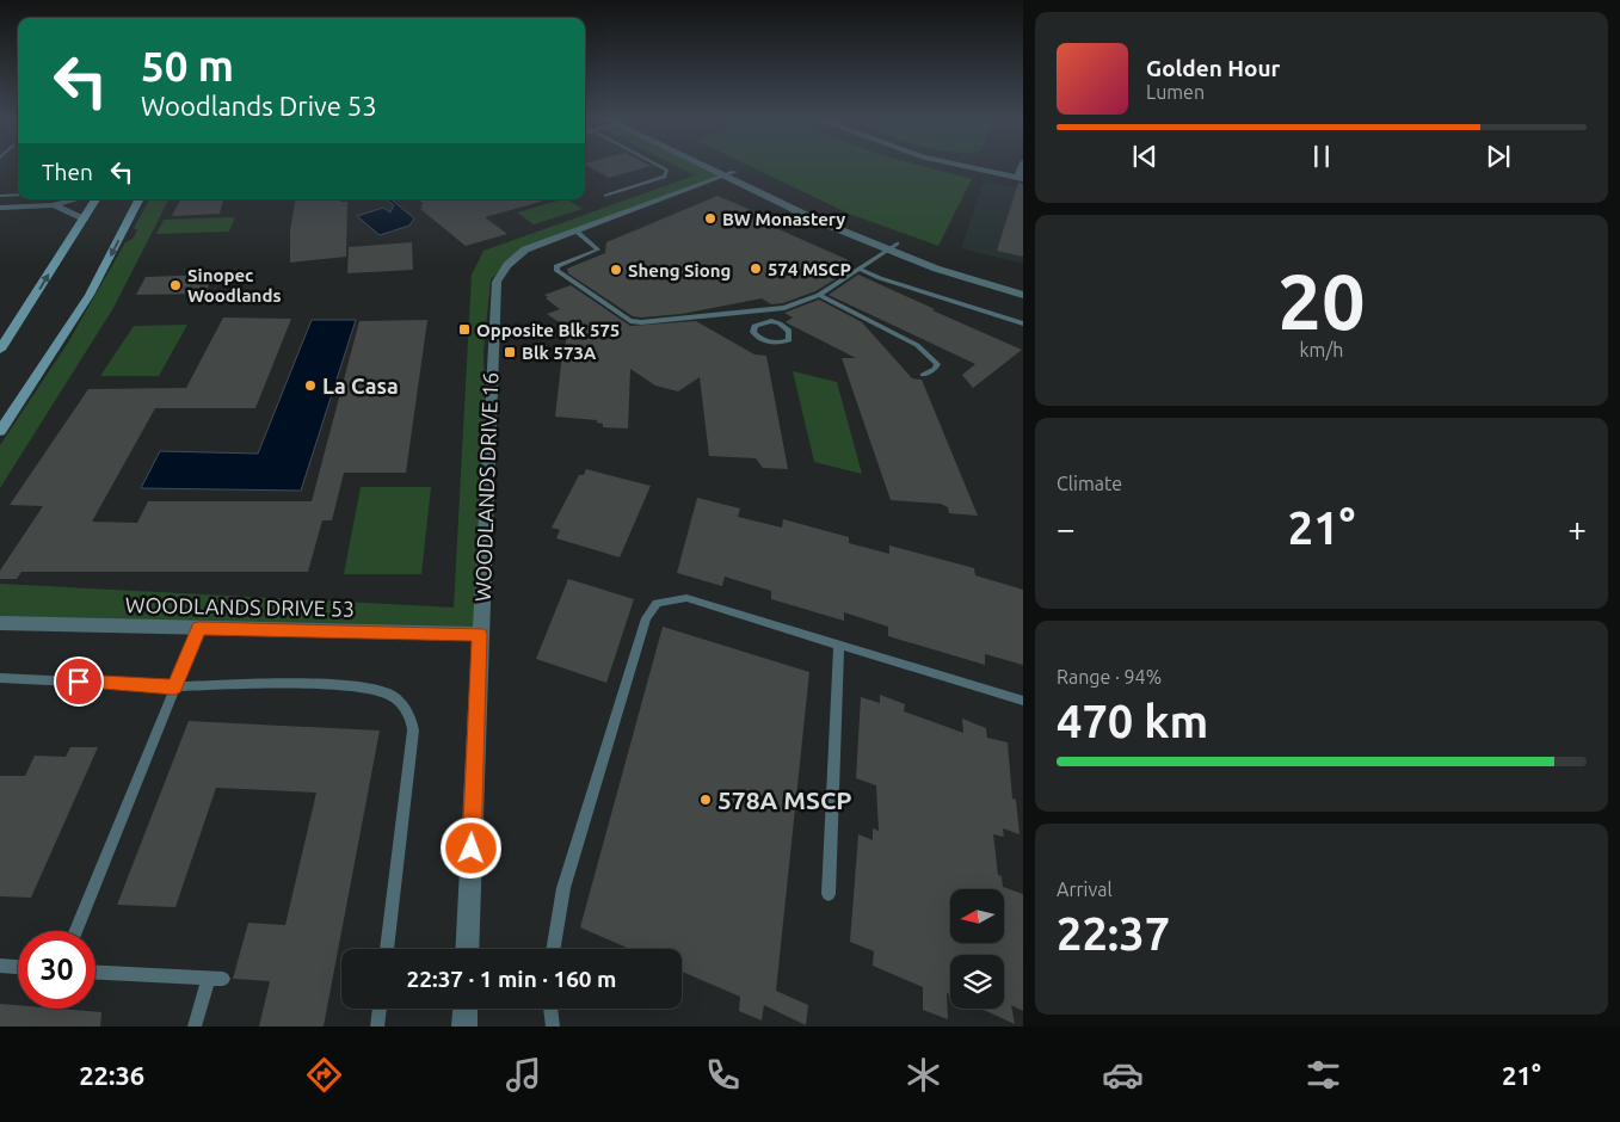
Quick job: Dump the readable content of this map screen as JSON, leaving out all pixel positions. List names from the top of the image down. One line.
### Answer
{"streets":{"street":["WOODLANDS DRIVE 16","WOODLANDS DRIVE 53"]},"crossings":[["WOODLANDS DRIVE 16","WOODLANDS DRIVE 53"]],"places":{"other":["BW Monastery","574 MSCP","Sheng Siong","Sinopec Woodlands","La Casa","578A MSCP"],"transit":["Opposite Blk 575","Blk 573A"]},"north":"left","page":{"turn":["50 m","Woodlands Drive 53"],"song":["Golden Hour","Lumen"],"then":"Then","tile":[["20","km/h"],"Climate",["Range · 94%","470 km"],["Arrival","22:37"]],"heat":["−","21°","+"],"limit":"30","trip":"22:37 · 1 min · 160 m","tabs":["22:36","21°"]}}
